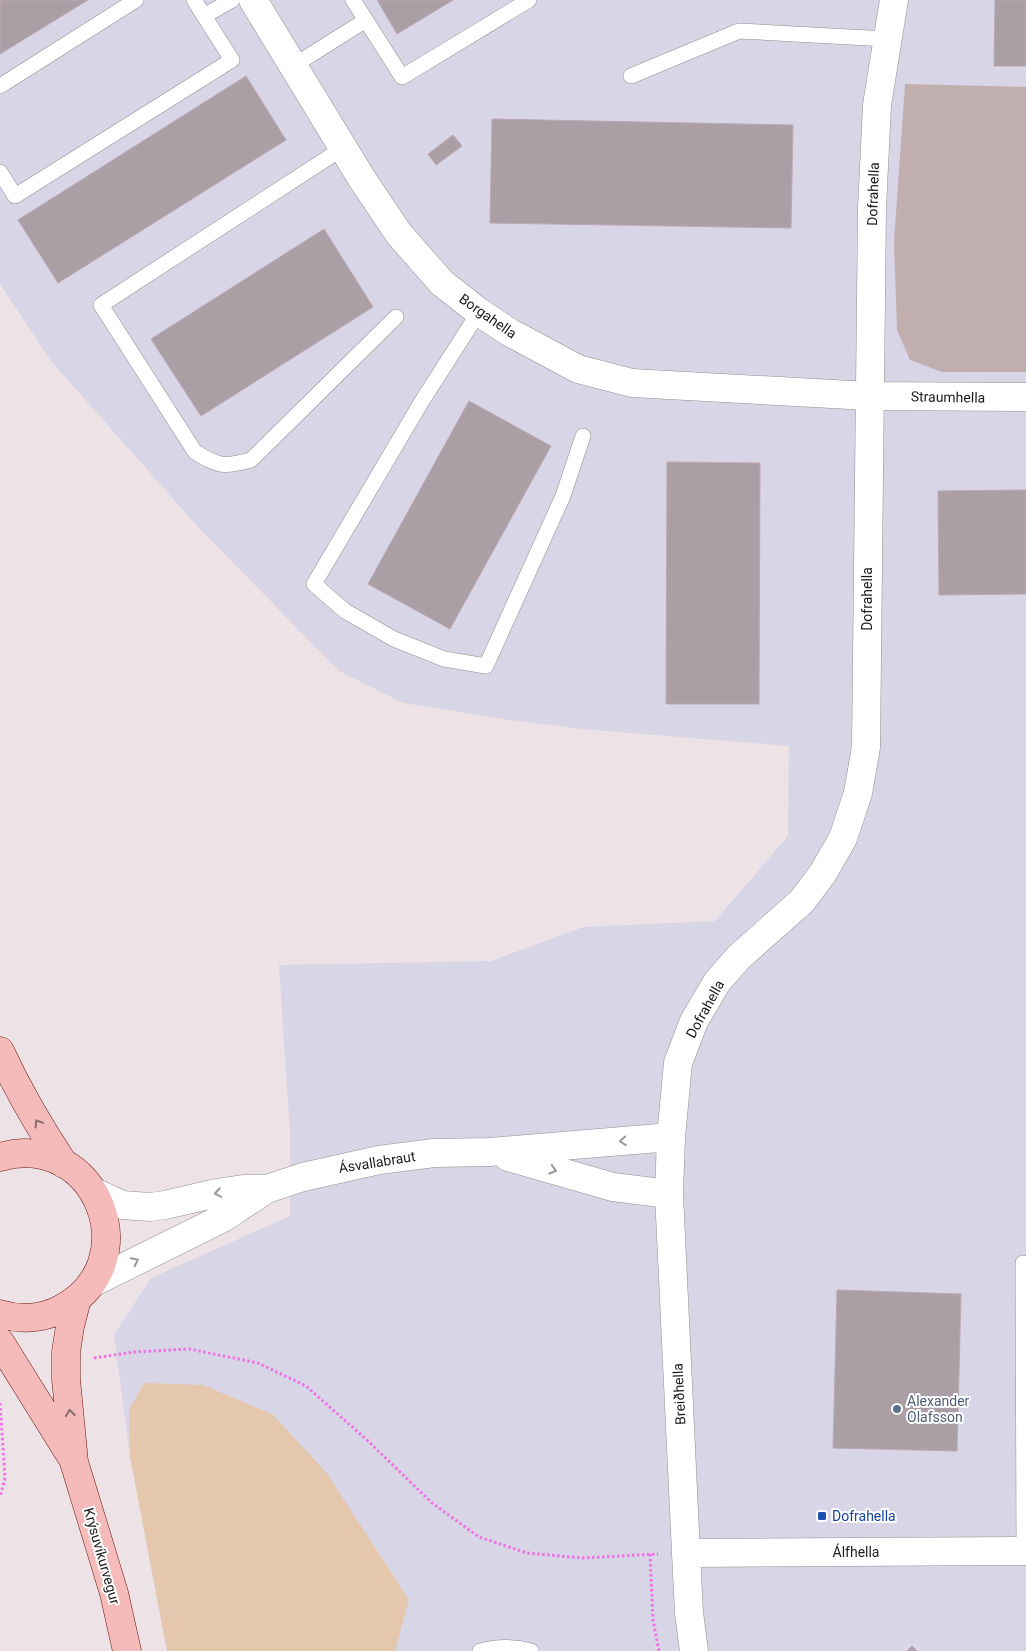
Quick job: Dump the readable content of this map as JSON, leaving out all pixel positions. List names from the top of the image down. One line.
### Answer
{"streets":{"main road":["Krýsuvíkurvegur"],"street":["Dofrahella","Borgahella","Straumhella","Ásvallabraut","Breiðhella","Álfhella"]},"crossings":[["Dofrahella","Borgahella"],["Dofrahella","Straumhella"],["Dofrahella","Ásvallabraut"],["Dofrahella","Breiðhella"],["Borgahella","Straumhella"],["Ásvallabraut","Breiðhella"],["Ásvallabraut","Krýsuvíkurvegur"],["Breiðhella","Álfhella"]],"places":{"other":["Alexander Olafsson"],"transit":["Dofrahella"]}}
